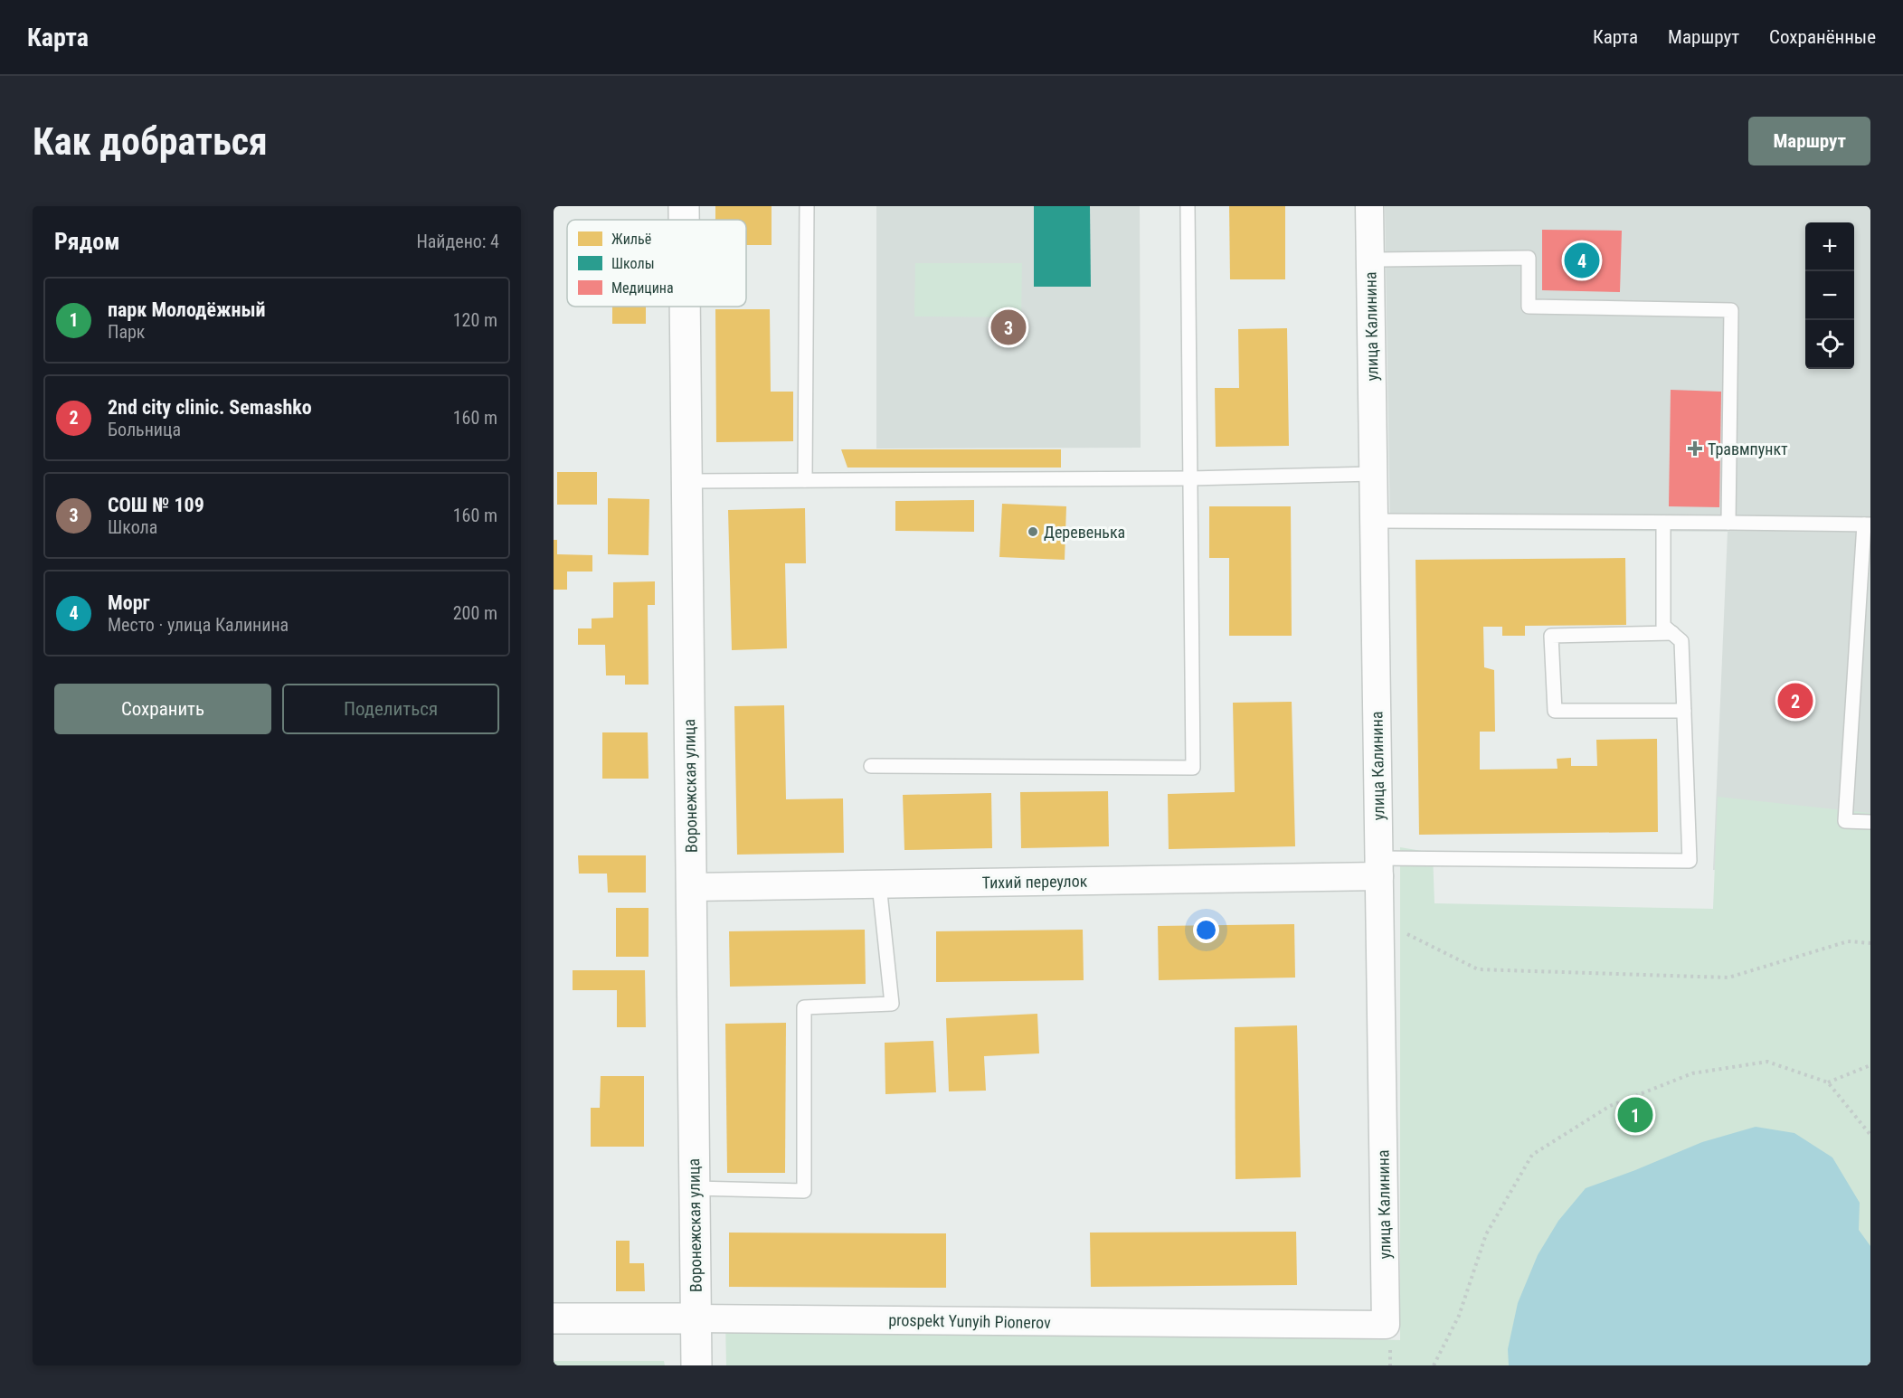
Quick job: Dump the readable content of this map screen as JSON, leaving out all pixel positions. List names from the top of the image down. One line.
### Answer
{"streets":{"street":["улица Калинина","Воронежская улица","Тихий переулок","prospekt Yunyih Pionerov"]},"crossings":[["улица Калинина","Тихий переулок"],["улица Калинина","prospekt Yunyih Pionerov"],["Воронежская улица","Тихий переулок"],["Воронежская улица","prospekt Yunyih Pionerov"]],"places":{"health":["Травмпункт"],"other":["Деревенька"]},"legend":["Жильё","Школы","Медицина"],"page":{"header":"Карта","nav":["Карта","Маршрут","Сохранённые"],"buttons":["Маршрут",["Сохранить","Поделиться"]],"title":"Как добраться","heading":["Рядом","Найдено: 4"],"map_buttons":["+","−"],"pins":["4","3","2","1"],"list":[{"mark":"1","name":"парк Молодёжный","note":"Парк","value":"120 m"},{"mark":"2","name":"2nd city clinic. Semashko","note":"Больница","value":"160 m"},{"mark":"3","name":"СОШ № 109","note":"Школа","value":"160 m"},{"mark":"4","name":"Морг","note":"Место · улица Калинина","value":"200 m"}]}}
